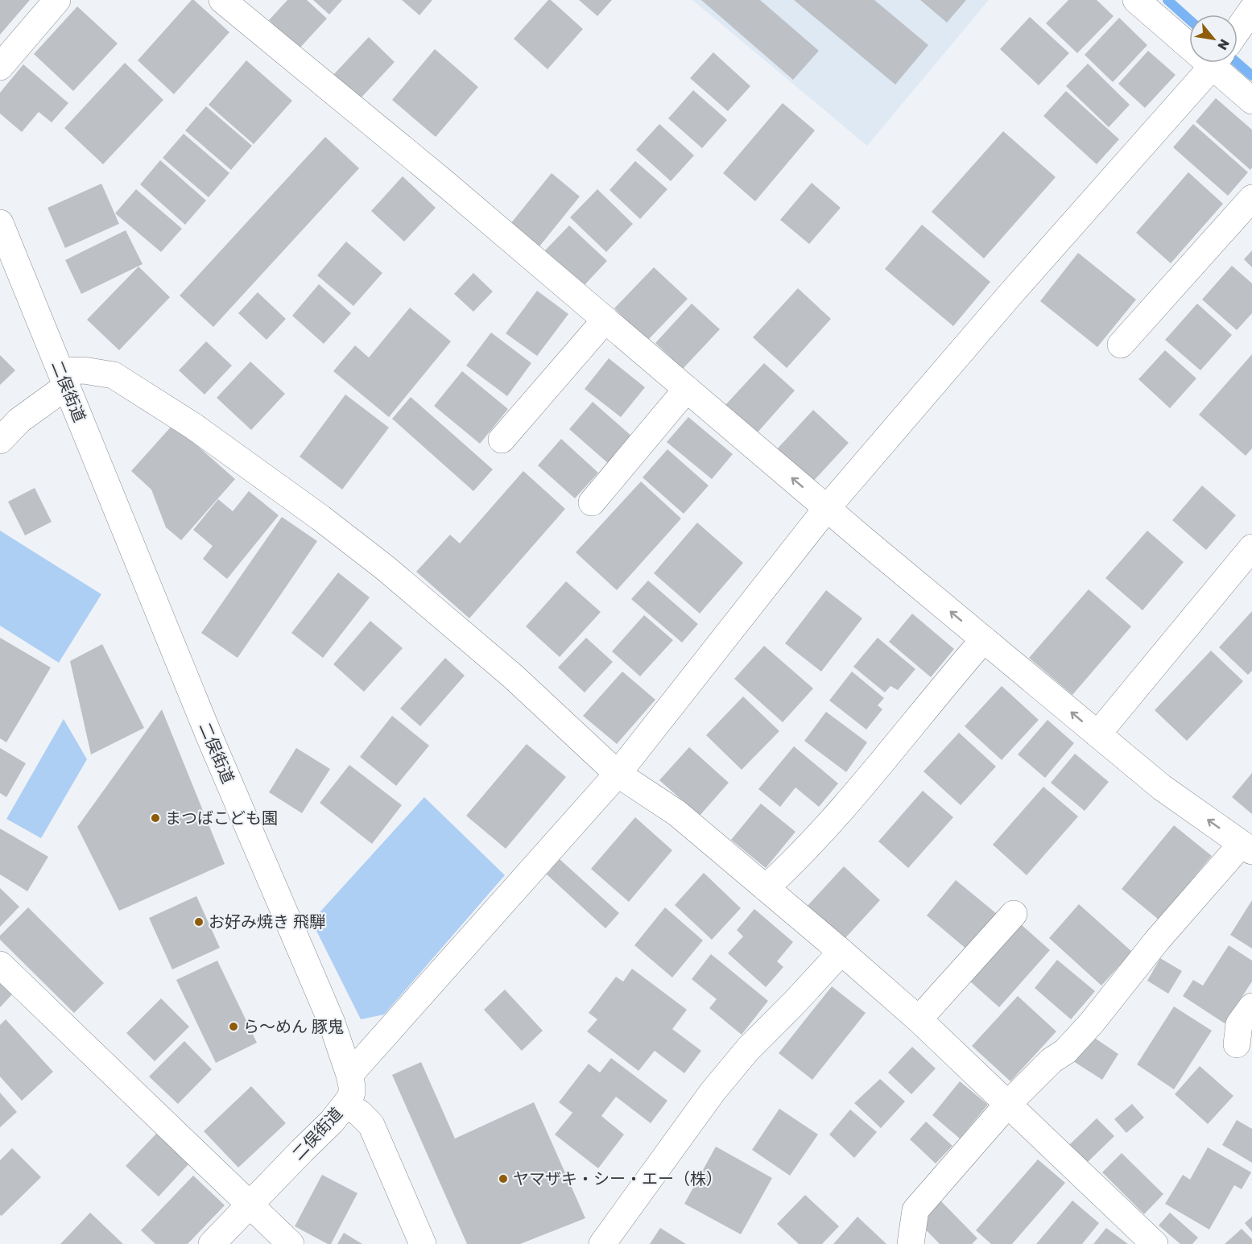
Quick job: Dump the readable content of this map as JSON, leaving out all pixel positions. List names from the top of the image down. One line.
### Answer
{"streets":{"street":["二俣街道"]},"places":["まつばこども園","お好み焼き 飛騨","ら～めん 豚鬼","ヤマザキ・シー・エー（株）"],"north":"bottom right"}
